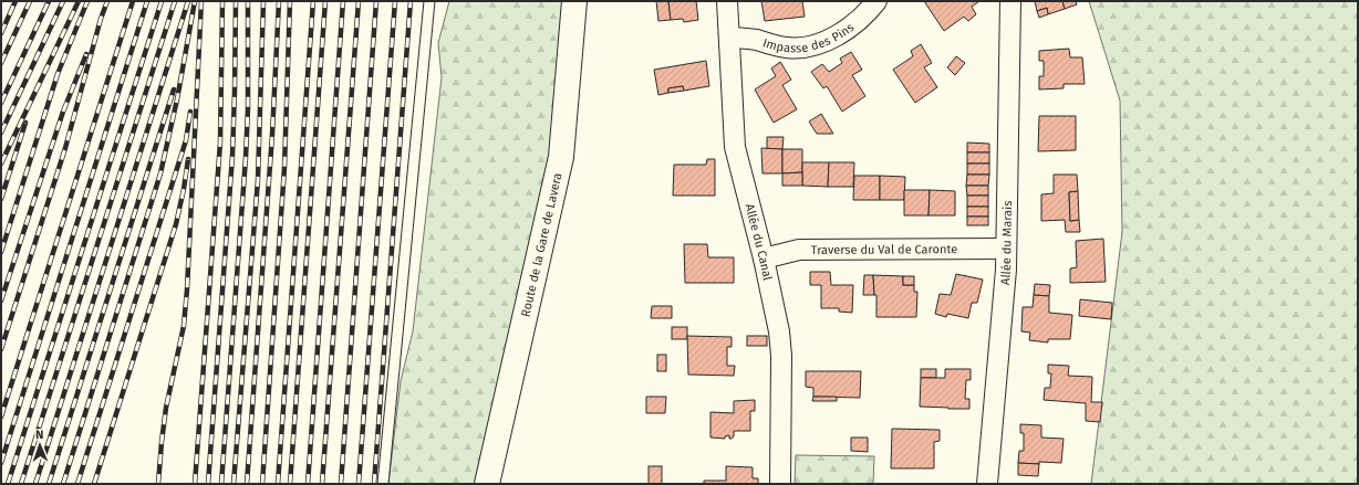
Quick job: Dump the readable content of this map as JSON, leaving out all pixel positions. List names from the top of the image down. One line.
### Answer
{"streets":{"street":["Impasse des Pins","Allée du Canal","Allée du Marais","Route de la Gare de Lavera","Traverse du Val de Caronte"]},"crossings":[["Impasse des Pins","Allée du Canal"],["Allée du Canal","Traverse du Val de Caronte"],["Allée du Marais","Traverse du Val de Caronte"]],"north":"top"}
